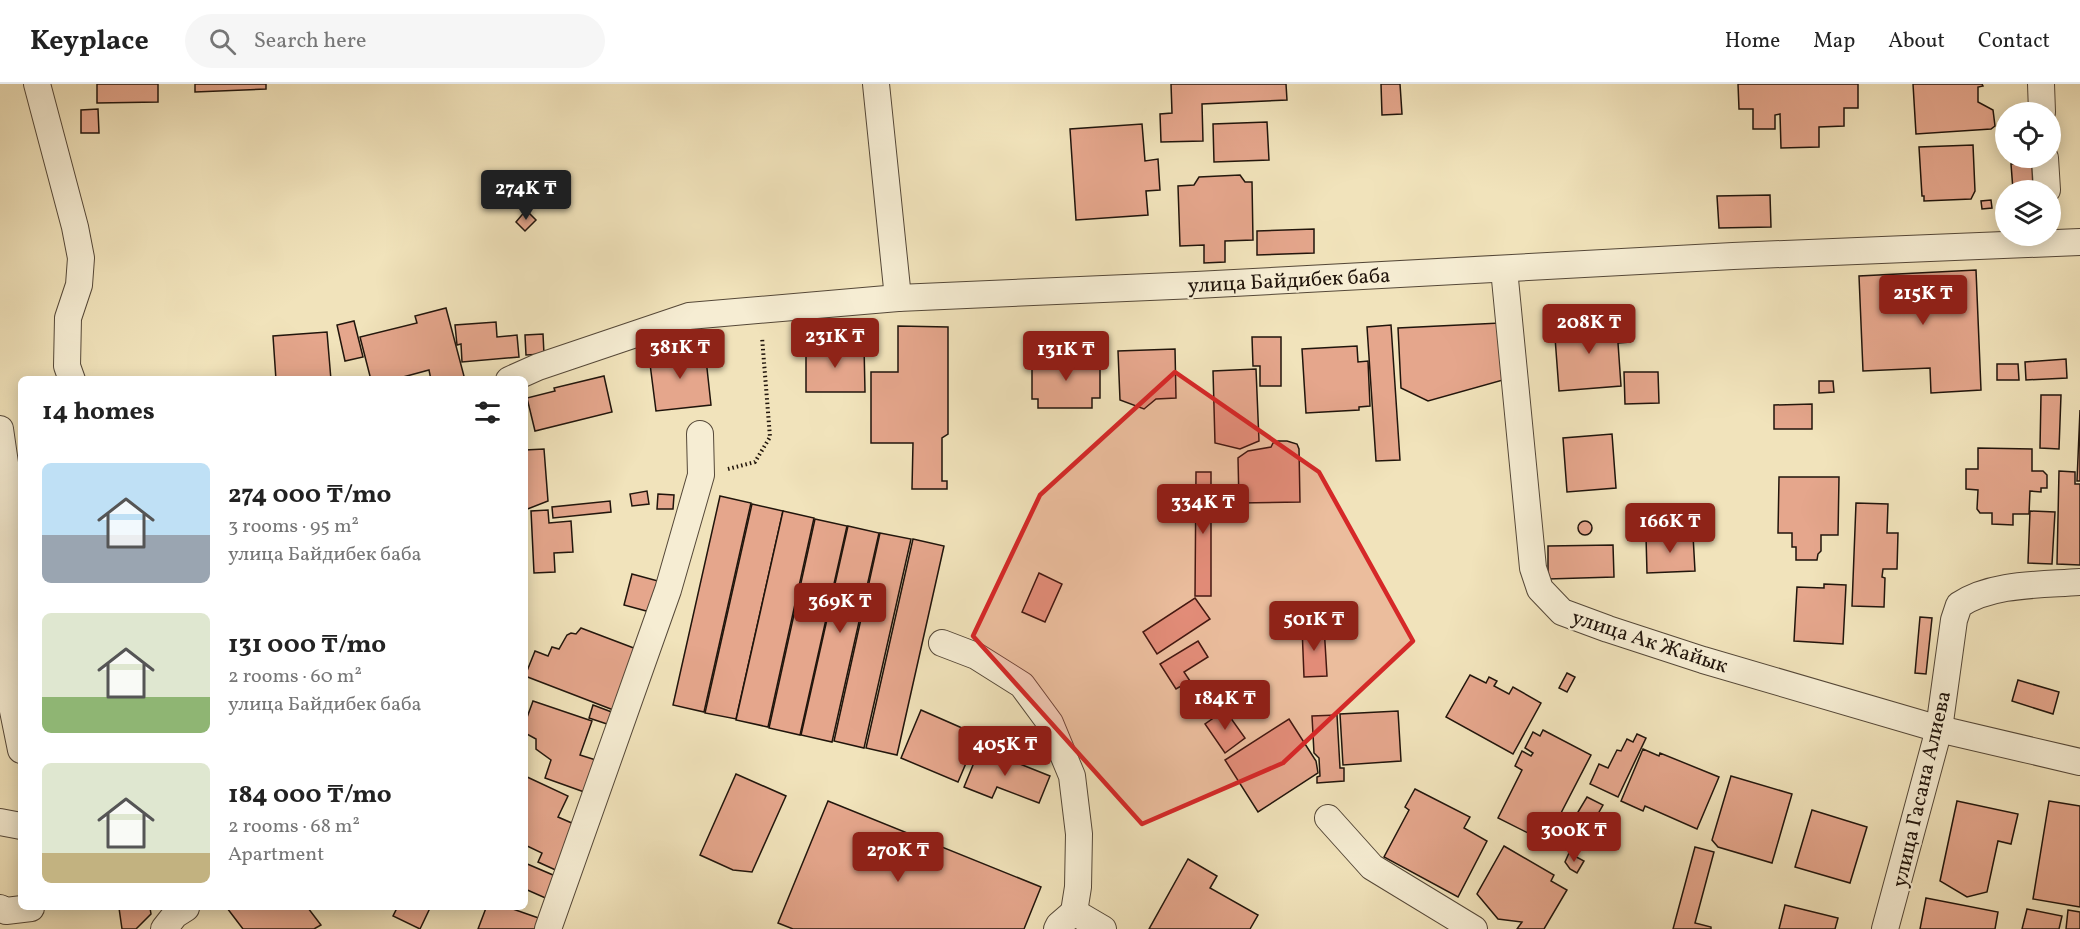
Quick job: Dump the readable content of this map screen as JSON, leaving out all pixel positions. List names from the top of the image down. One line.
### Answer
{"streets":{"street":["улица Байдибек баба","улица Ак Жайык","улица Гасана Алиева"]},"crossings":[["улица Байдибек баба","улица Ак Жайык"],["улица Ак Жайык","улица Гасана Алиева"]],"page":{"header":"Keyplace","search":"Search here","nav":["Home","Map","About","Contact"],"price":["274K ₸","215K ₸","208K ₸","231K ₸","381K ₸","131K ₸","334K ₸","166K ₸","369K ₸","501K ₸","184K ₸","405K ₸","300K ₸","270K ₸"],"heading":"14 homes","list":[{"name":"274 000 ₸/mo","note":"3 rooms · 95 m² · улица Байдибек баба"},{"name":"131 000 ₸/mo","note":"2 rooms · 60 m² · улица Байдибек баба"},{"name":"184 000 ₸/mo","note":"2 rooms · 68 m² · Apartment"}]}}
